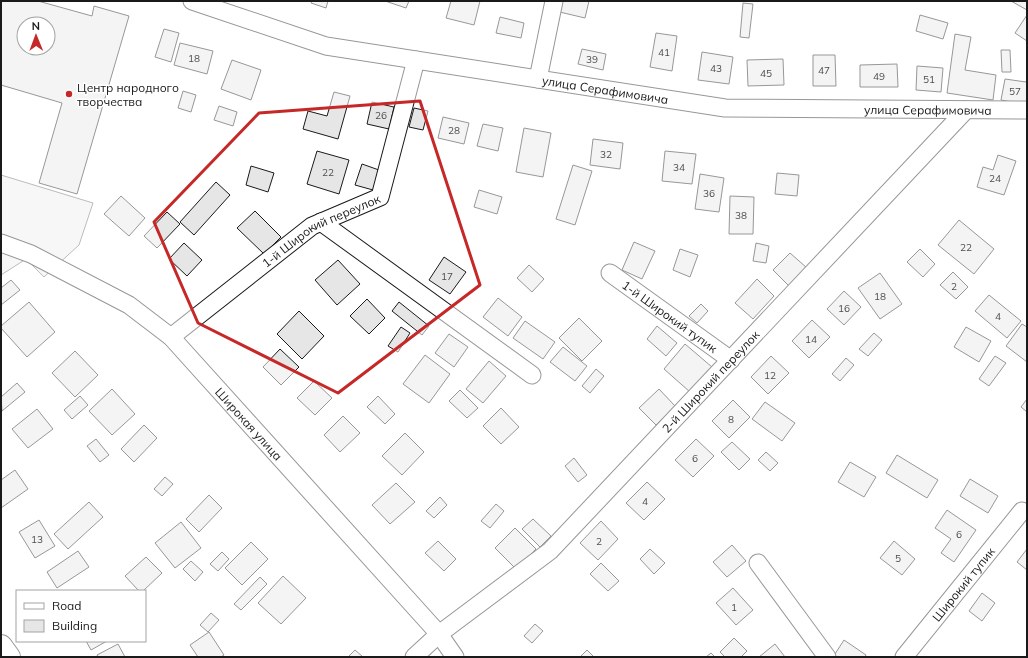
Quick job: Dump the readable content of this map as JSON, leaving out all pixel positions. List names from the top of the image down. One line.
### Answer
{"streets":{"street":["улица Серафимовича","1-й Широкий переулок","1-й Широкий тупик","2-й Широкий переулок","Широкая улица","Широкий тупик"]},"crossings":[["улица Серафимовича","1-й Широкий переулок"],["улица Серафимовича","2-й Широкий переулок"],["1-й Широкий переулок","Широкая улица"],["1-й Широкий тупик","2-й Широкий переулок"],["2-й Широкий переулок","Широкая улица"]],"places":["Центр народного творчества"],"house_numbers":["41","18","39","43","47","45","49","51","57","26","28","32","34","22","24","36","38","22","17","2","18","16","4","14","12","8","6","4","6","13","2","5","1"],"legend":["Road","Building"],"north":"top"}
